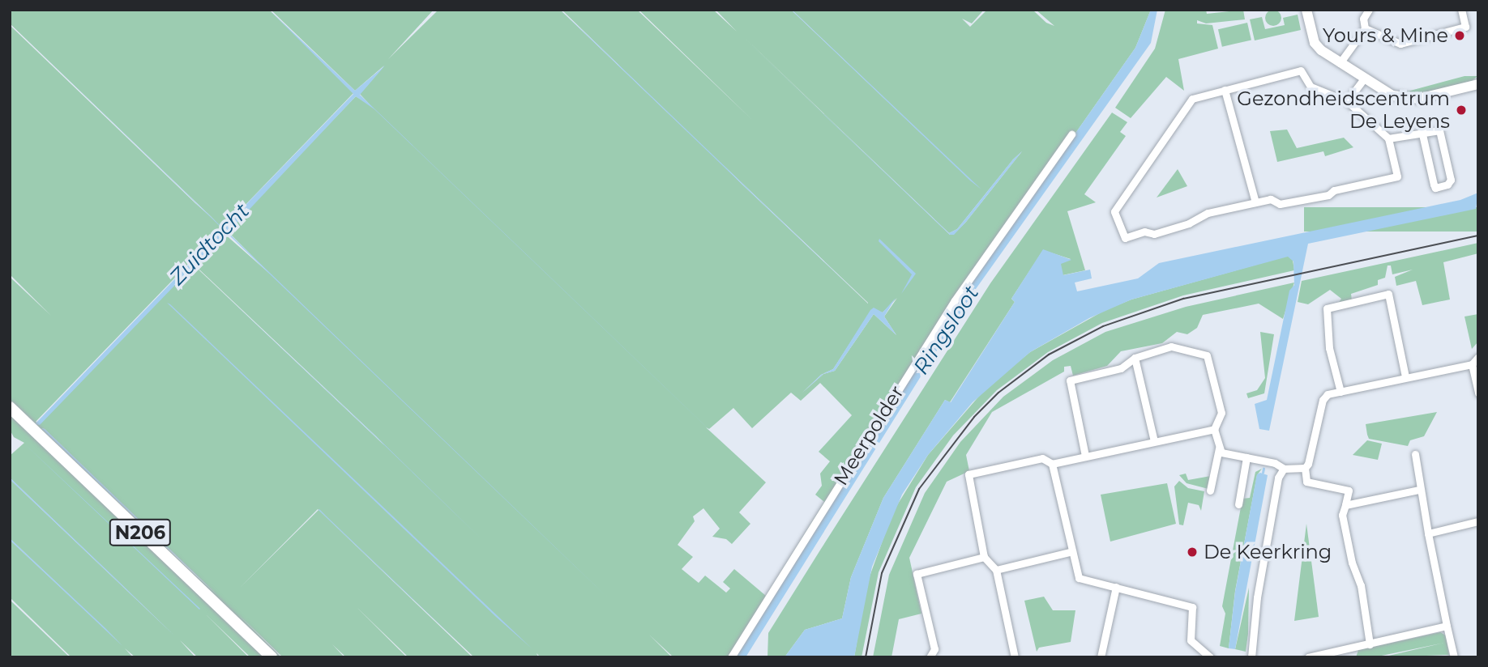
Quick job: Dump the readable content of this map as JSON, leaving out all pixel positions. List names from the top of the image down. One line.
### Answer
{"streets":{"main road":["N206"],"street":["Meerpolder"]},"water":["Zuidtocht","Ringsloot"],"places":["Yours & Mine","Gezondheidscentrum De Leyens","De Keerkring"]}
